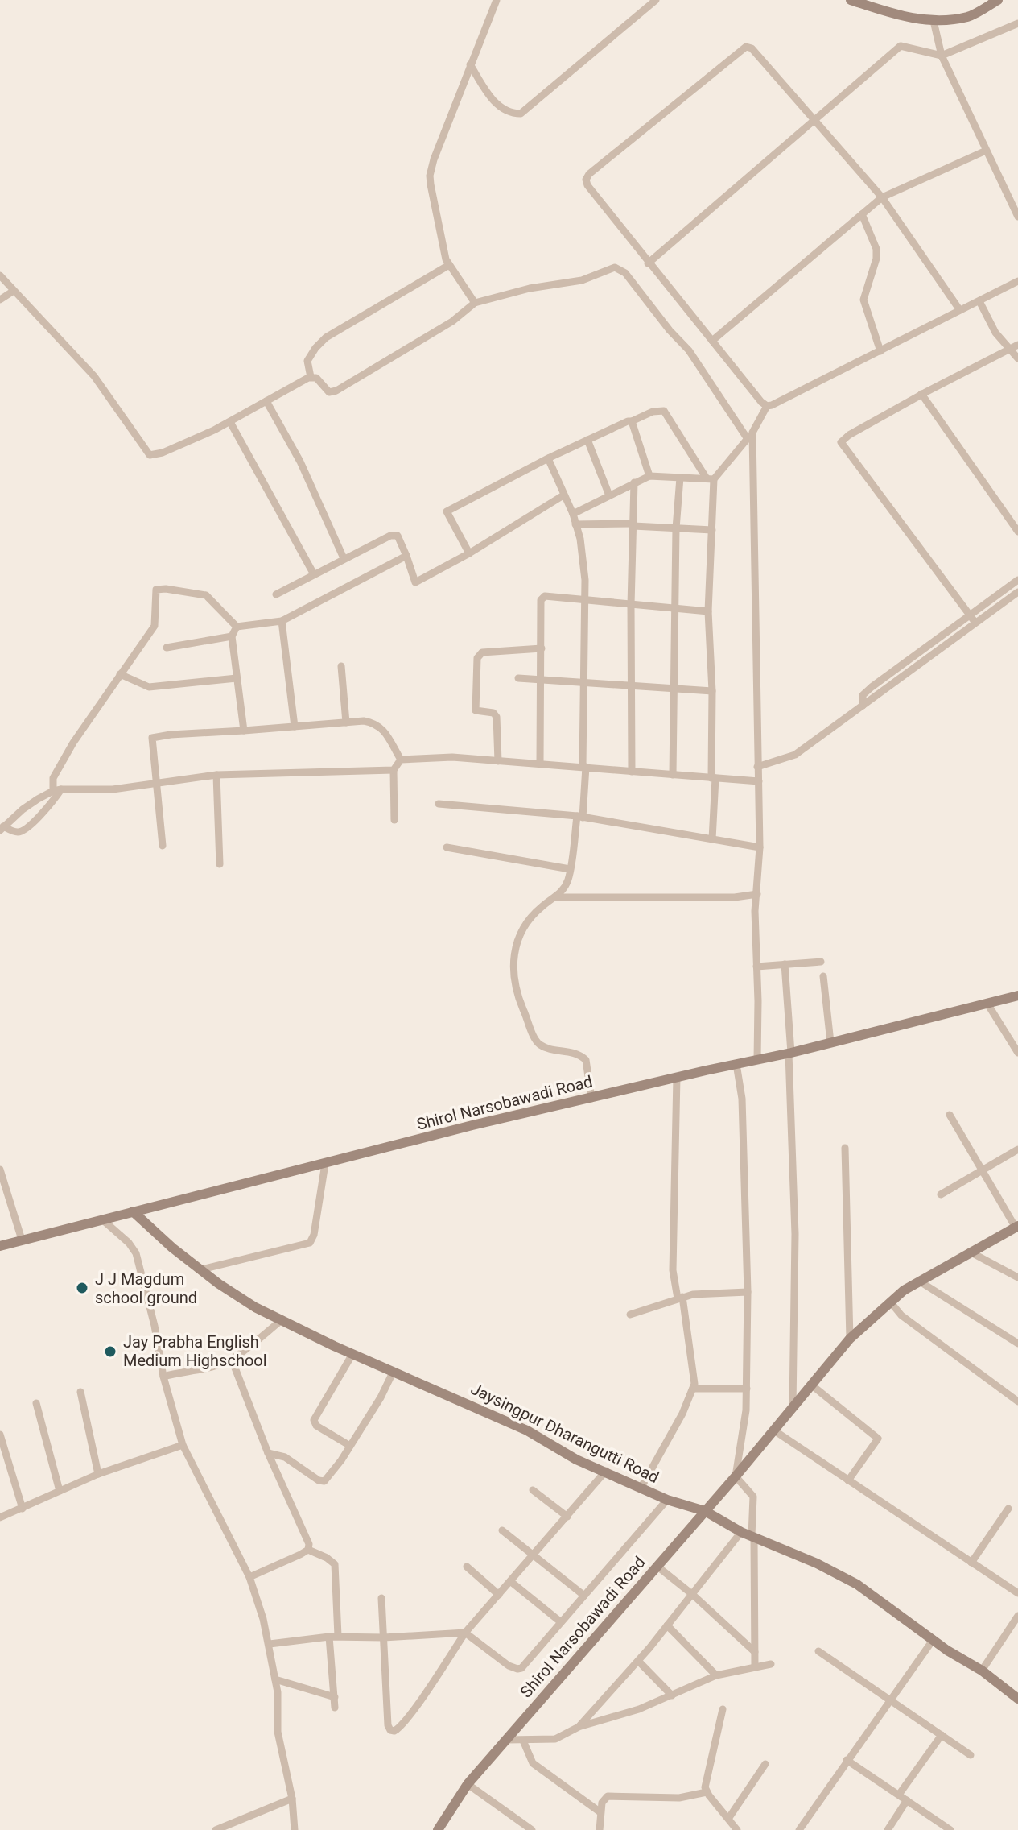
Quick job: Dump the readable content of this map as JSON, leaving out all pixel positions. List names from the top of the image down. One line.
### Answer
{"streets":{"main road":["Shirol Narsobawadi Road","Jaysingpur Dharangutti Road"]},"crossings":[["Shirol Narsobawadi Road","Jaysingpur Dharangutti Road"]],"places":["J J Magdum school ground","Jay Prabha English Medium Highschool"]}
